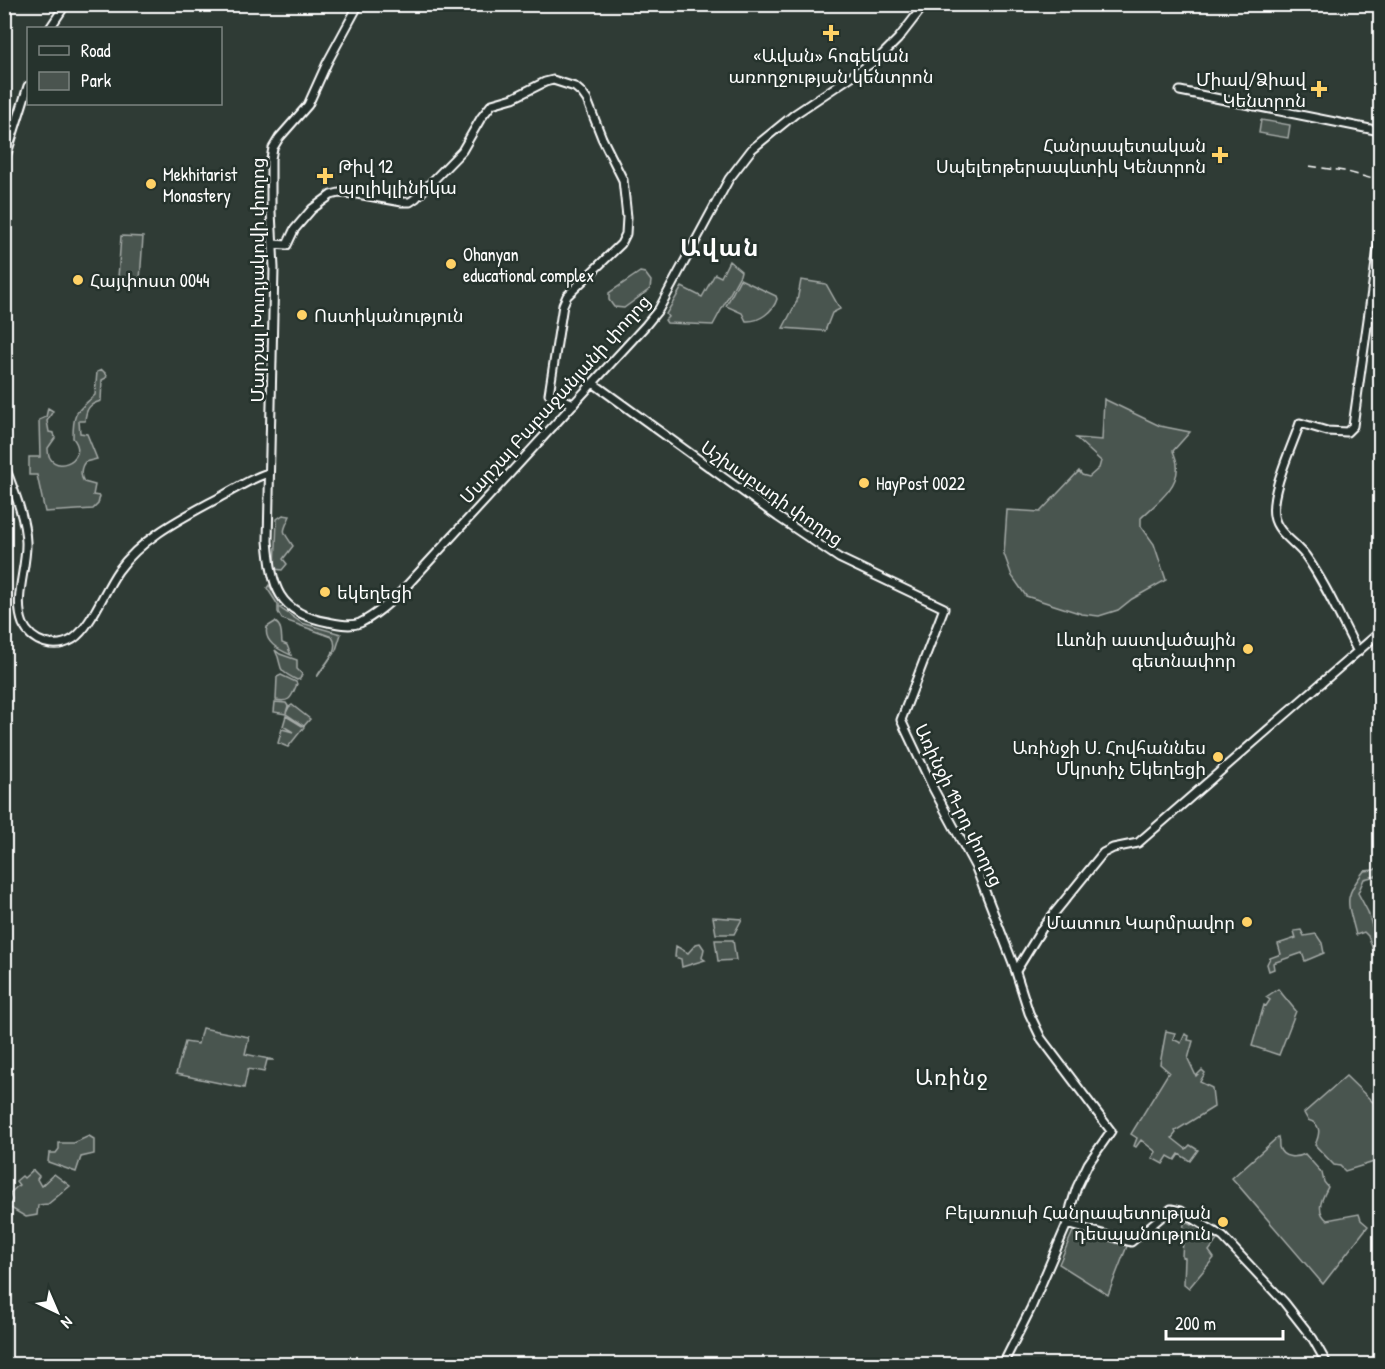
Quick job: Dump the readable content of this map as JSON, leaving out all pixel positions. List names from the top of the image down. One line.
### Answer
{"streets":{"street":["Մարշալ Խուդյակովի փողոց","Մարշալ Բաբաջանյանի փողոց","Աշխաբադի փողոց","Առինջի 19-րդ փողոց"]},"crossings":[["Մարշալ Խուդյակովի փողոց","Մարշալ Բաբաջանյանի փողոց"],["Մարշալ Բաբաջանյանի փողոց","Աշխաբադի փողոց"],["Աշխաբադի փողոց","Առինջի 19-րդ փողոց"]],"districts":["Ավան","Առինջ"],"places":{"health":["«Ավան» հոգեկան առողջության կենտրոն","Միավ/Ձիավ Կենտրոն","Հանրապետական Սպելեոթերապևտիկ Կենտրոն","Թիվ 12 պոլիկլինիկա"],"other":["Mekhitarist Monastery","Ohanyan educational complex","Հայփոստ 0044","Ոստիկանություն","HayPost 0022","եկեղեցի","Լևոնի աստվածային գետնափոր","Առինջի Ս. Հովհաննես Մկրտիչ Եկեղեցի","Մատուռ Կարմրավոր","Բելառուսի Հանրապետության դեսպանություն"]},"legend":["Road","Park"],"scale_bar":"200 m","north":"bottom right"}
